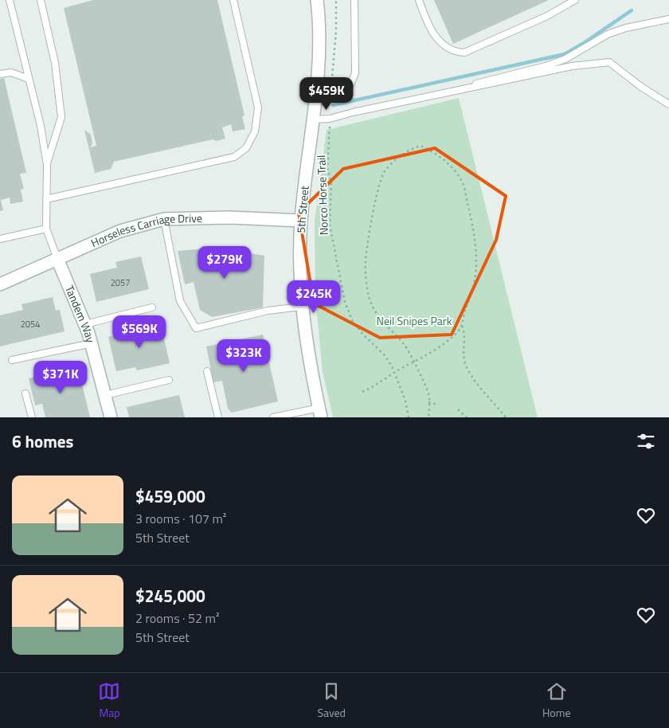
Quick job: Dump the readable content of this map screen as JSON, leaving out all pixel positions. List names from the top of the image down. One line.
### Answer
{"streets":{"street":["5th Street","Horseless Carriage Drive","Tandem Way"],"path":["Norco Horse Trail"]},"crossings":[["5th Street","Horseless Carriage Drive"],["Horseless Carriage Drive","Tandem Way"]],"parks":["Neil Snipes Park"],"house_numbers":["2057","2054"],"page":{"price":["$459K","$279K","$245K","$569K","$323K","$371K"],"heading":"6 homes","list":[{"name":"$459,000","note":"3 rooms · 107 m² · 5th Street"},{"name":"$245,000","note":"2 rooms · 52 m² · 5th Street"}],"tabs":["Map","Saved","Home"]}}
